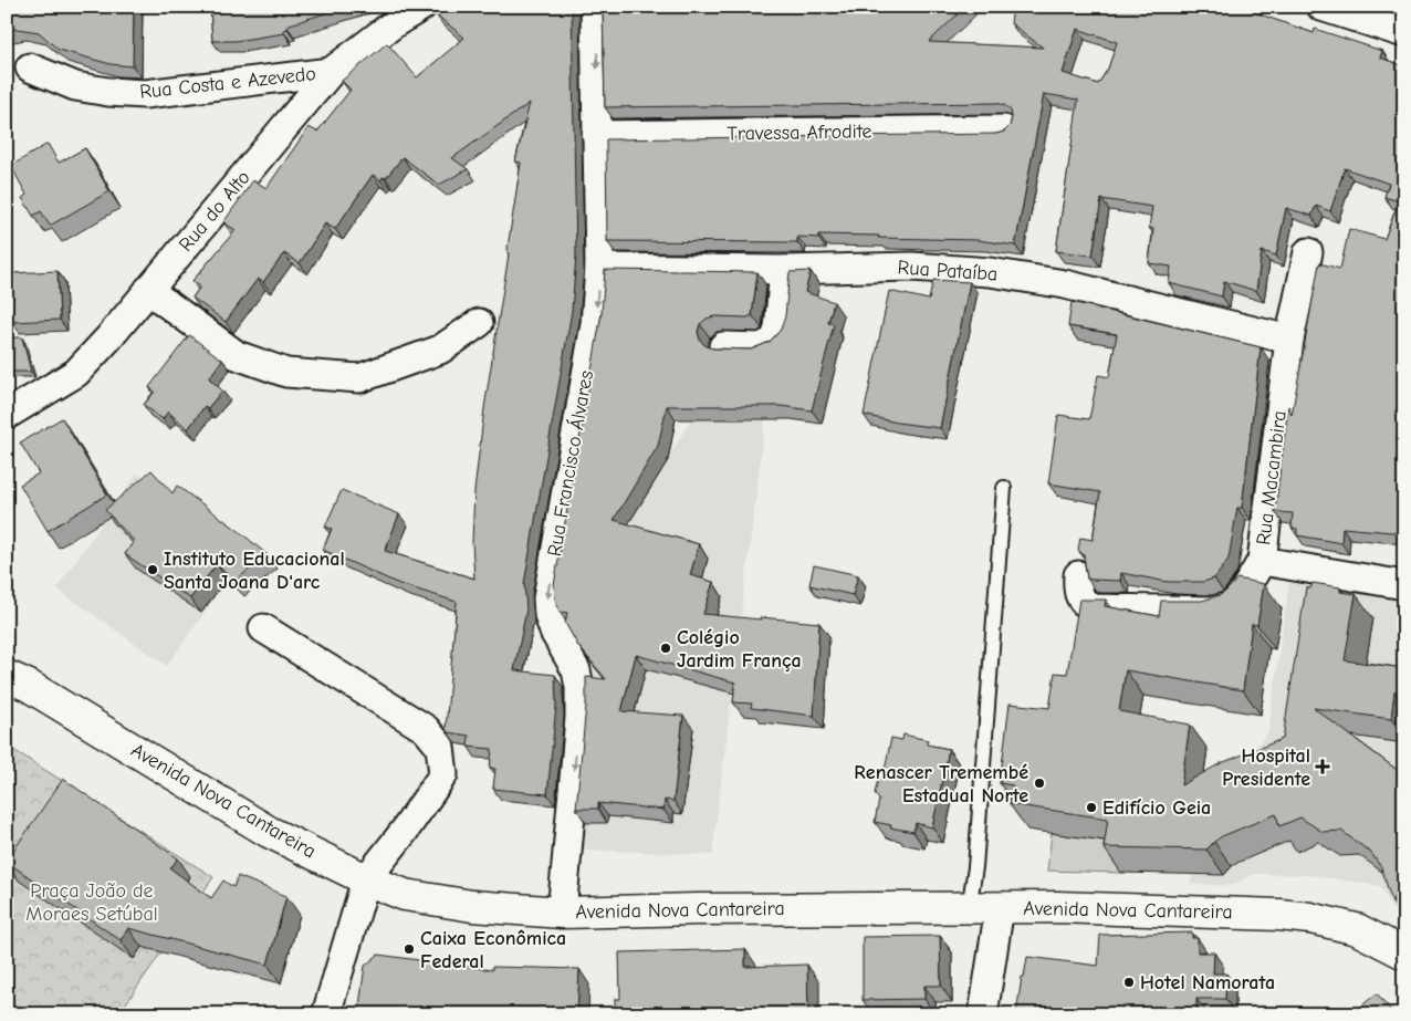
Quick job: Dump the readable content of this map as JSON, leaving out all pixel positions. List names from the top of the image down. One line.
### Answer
{"streets":{"main road":["Avenida Nova Cantareira"],"street":["Rua Costa e Azevedo","Travessa Afrodite","Rua do Alto","Rua Pataíba","Rua Francisco Álvares","Rua Macambira"]},"crossings":[["Rua Costa e Azevedo","Rua do Alto"],["Travessa Afrodite","Rua Francisco Álvares"],["Rua Pataíba","Rua Francisco Álvares"],["Rua Pataíba","Rua Macambira"],["Rua Francisco Álvares","Avenida Nova Cantareira"]],"one_way":["Rua Francisco Álvares"],"parks":["Praça João de Moraes Setúbal"],"places":{"other":["Instituto Educacional Santa Joana D'arc","Colégio Jardim França","Renascer Tremembé Estadual Norte","Edifício Geia","Caixa Econômica Federal","Hotel Namorata"],"health":["Hospital Presidente"]}}
